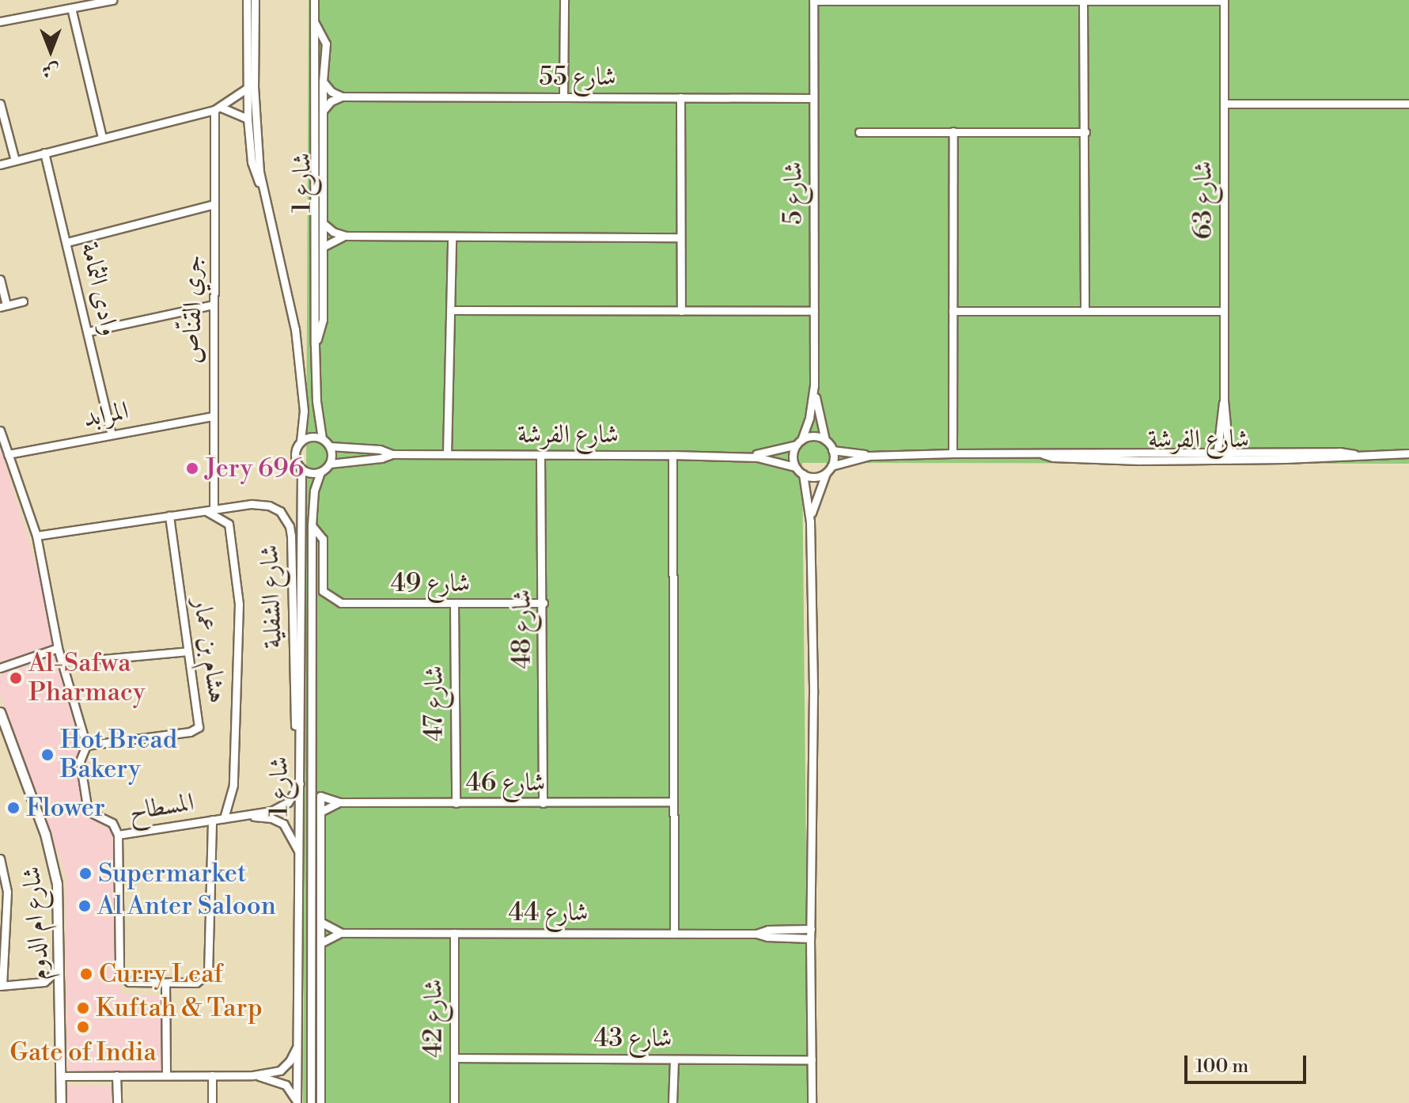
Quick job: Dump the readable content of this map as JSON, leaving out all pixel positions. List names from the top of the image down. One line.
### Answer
{"streets":{"street":["شارع 55","شارع 1","شارع 5","شارع 63","وادى الثمامة","جري القنّاص","المرابد","شارع الفرشة","شارع 49","شارع الشفلية","شارع 48","هشام بن عمار","شارع 47","شارع 46","المسطاح","شارع 44","شارع ام الدوم","شارع 42","شارع 43"]},"crossings":[["شارع 55","شارع 5"],["شارع 1","شارع الفرشة"],["شارع 1","شارع 49"],["شارع 1","شارع الشفلية"],["شارع 1","شارع 46"],["شارع 1","المسطاح"],["شارع 1","شارع 44"],["شارع 5","شارع الفرشة"],["شارع 63","شارع الفرشة"],["وادى الثمامة","المرابد"],["جري القنّاص","المرابد"],["جري القنّاص","شارع الشفلية"],["شارع الفرشة","شارع 48"],["شارع 49","شارع 48"],["شارع 49","شارع 47"],["شارع الشفلية","هشام بن عمار"],["شارع 48","شارع 46"],["هشام بن عمار","المسطاح"],["شارع 47","شارع 46"],["شارع 44","شارع 42"],["شارع 42","شارع 43"]],"places":["Jery 696","Al-Safwa Pharmacy","Hot Bread Bakery","Flower","Supermarket","Al Anter Saloon","Curry Leaf","Kuftah & Tarp","Gate of India"],"scale_bar":"100 m","north":"bottom"}
